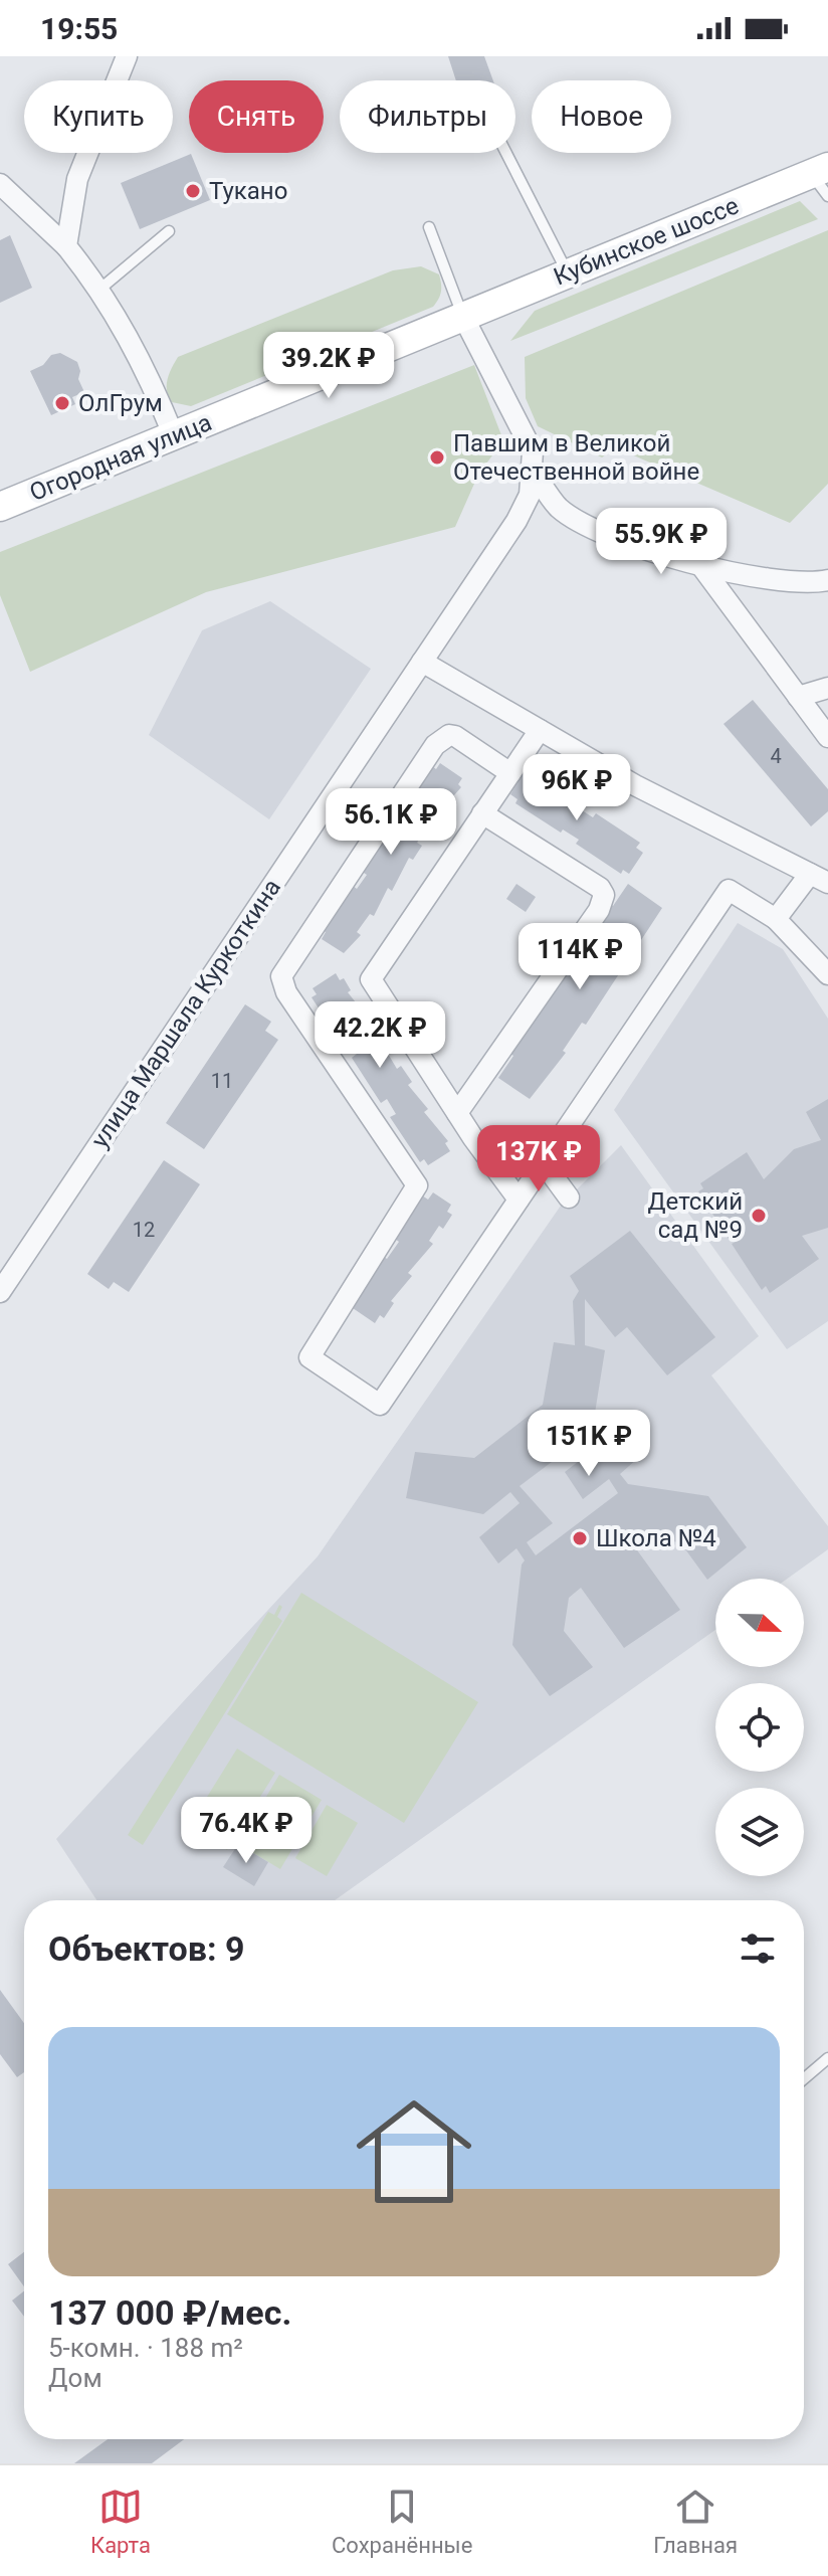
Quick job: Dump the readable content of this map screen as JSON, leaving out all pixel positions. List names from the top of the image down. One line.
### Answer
{"streets":{"main road":["Кубинское шоссе","Огородная улица"],"street":["улица Маршала Куркоткина"]},"crossings":[["Кубинское шоссе","Огородная улица"]],"places":["Тукано","ОлГрум","Павшим в Великой Отечественной войне","Детский сад №9","Школа №4"],"house_numbers":["4","11","12"],"north":"right","page":{"status":"19:55","chip":["Купить","Снять","Фильтры","Новое"],"price":["39.2K ₽","55.9K ₽","96K ₽","56.1K ₽","114K ₽","42.2K ₽","137K ₽","151K ₽","76.4K ₽"],"heading":"Объектов: 9","list":[{"name":"137 000 ₽/мес.","note":"5-комн. · 188 m² · Дом"}],"tabs":["Карта","Сохранённые","Главная"]}}
